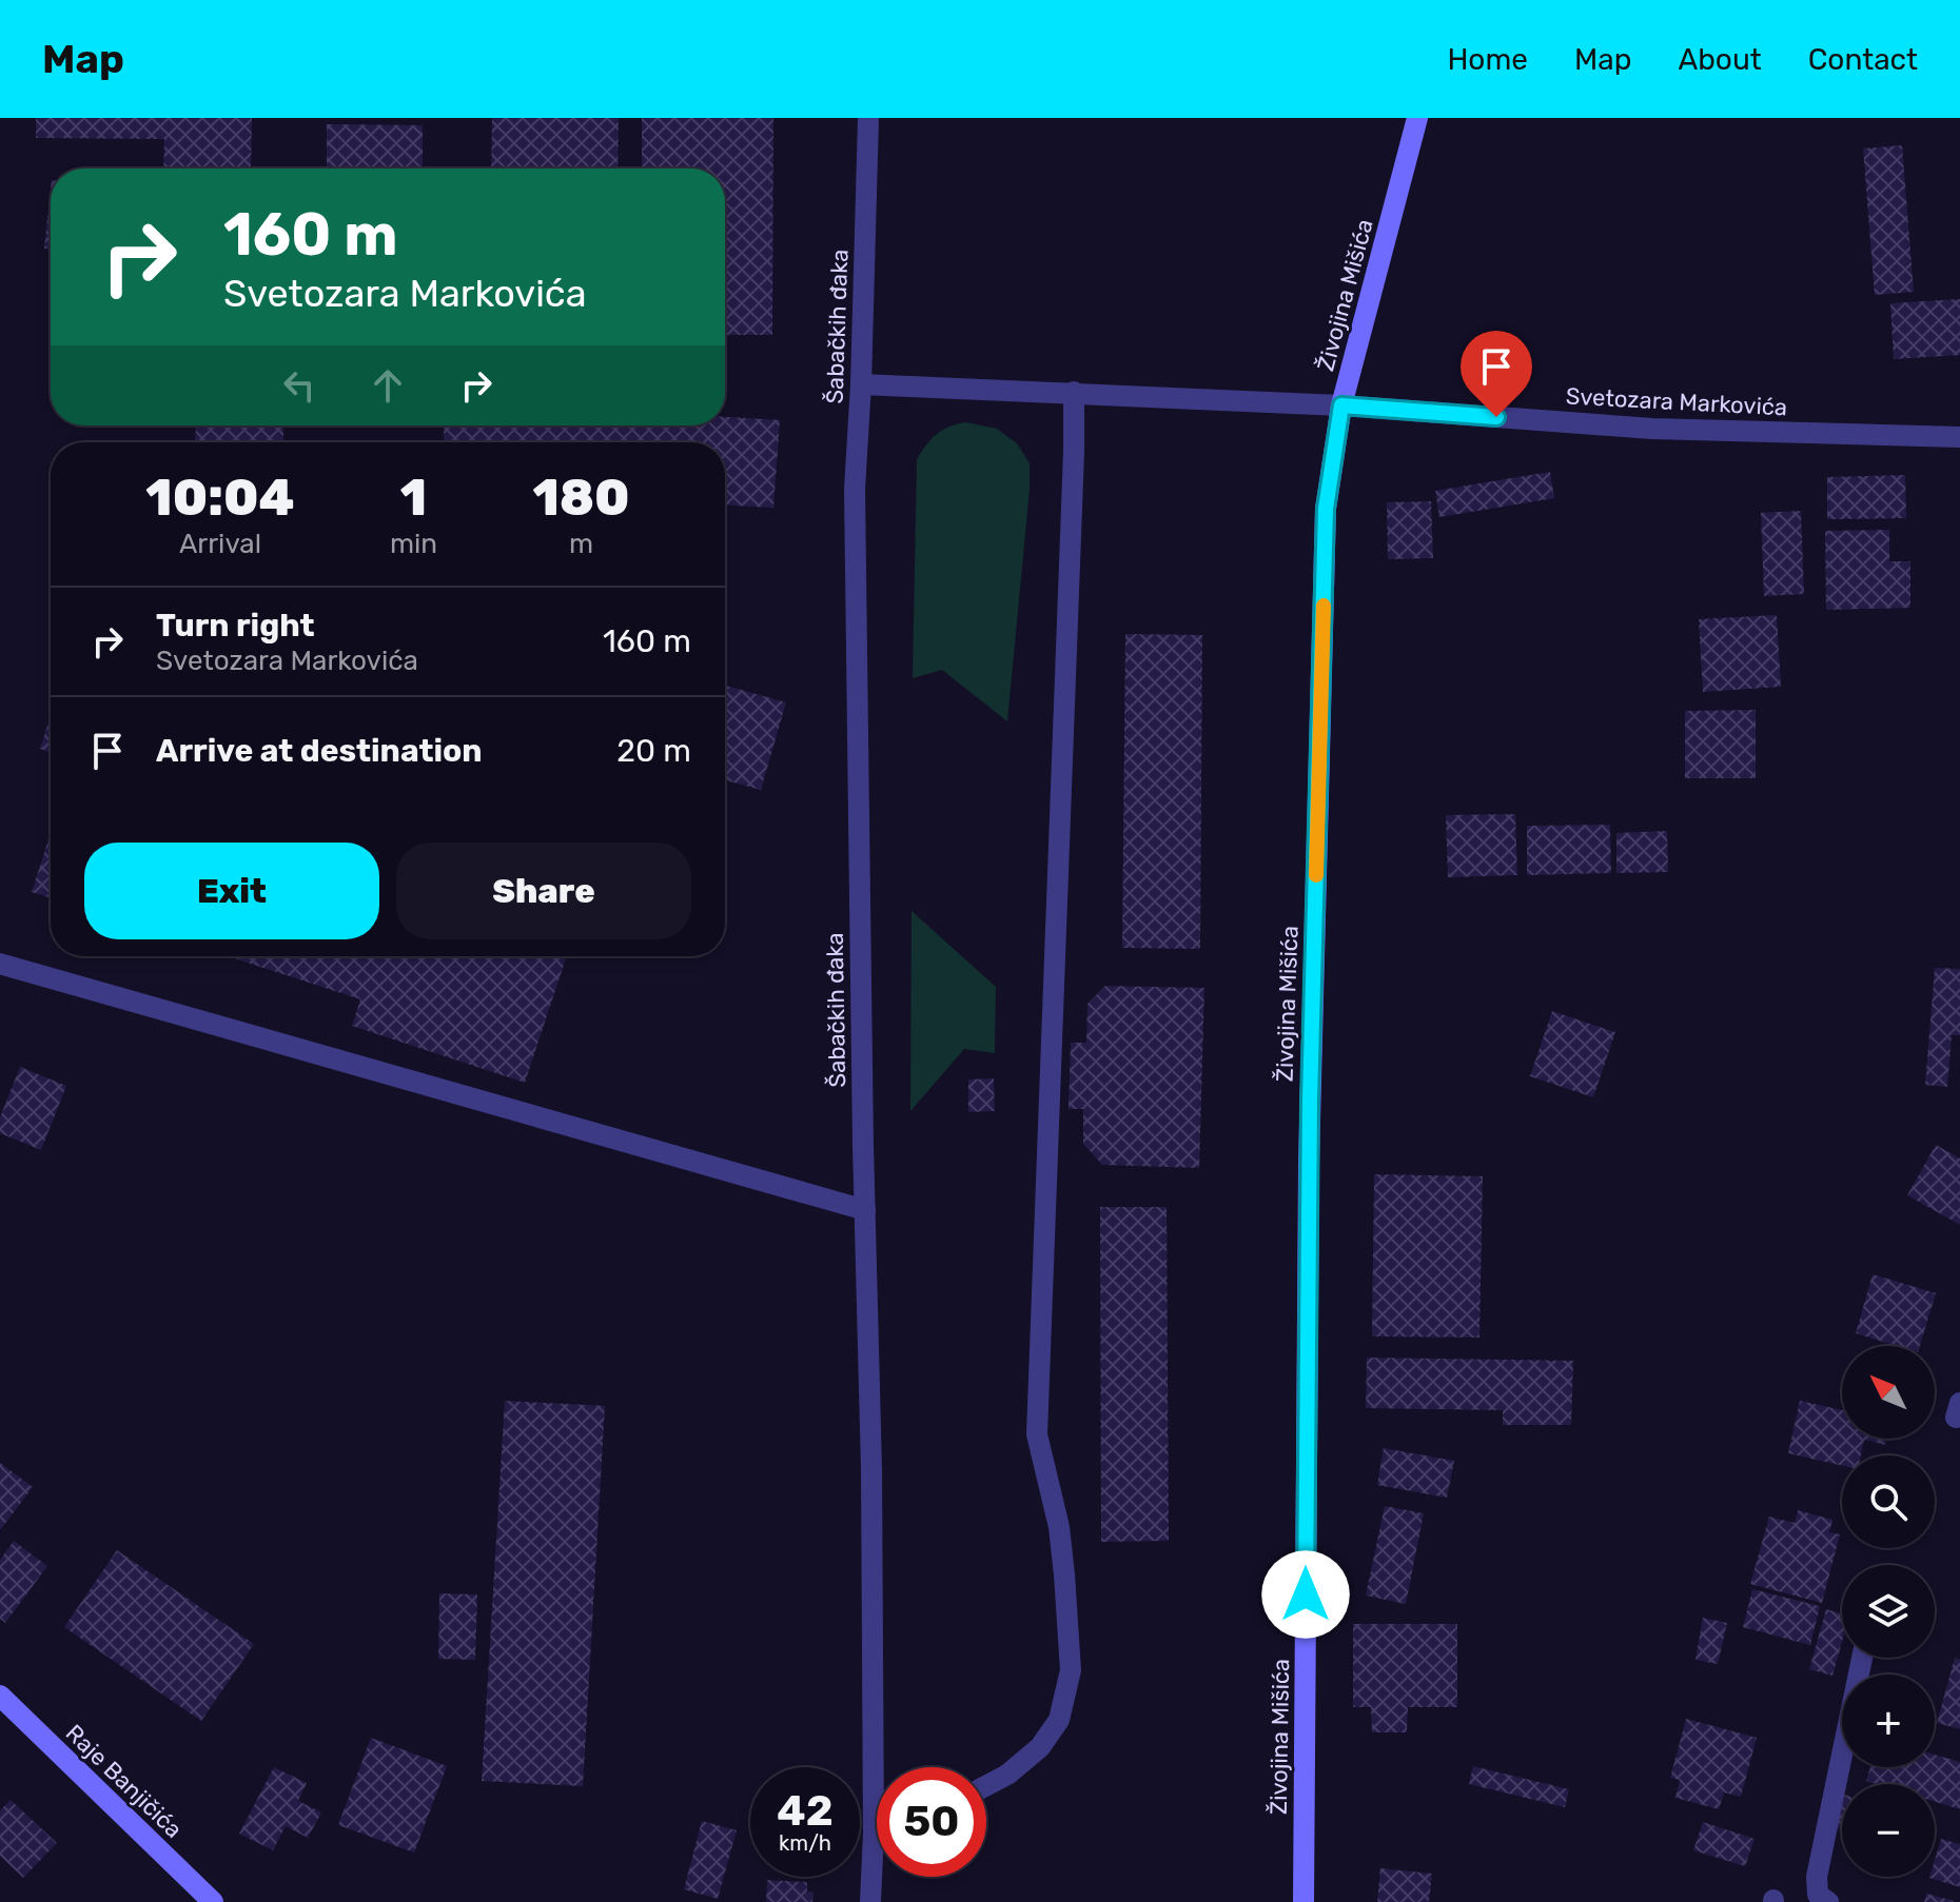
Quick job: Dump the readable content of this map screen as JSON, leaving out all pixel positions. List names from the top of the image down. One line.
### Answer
{"streets":{"main road":["Živojina Mišića","Raje Banjičića"],"street":["Šabačkih đaka","Svetozara Markovića"]},"crossings":[["Živojina Mišića","Svetozara Markovića"],["Šabačkih đaka","Svetozara Markovića"]],"north":"top left","page":{"header":"Map","nav":["Home","Map","About","Contact"],"turn":["160 m","Svetozara Markovića"],"eta":["10:04","Arrival","1","min","180","m"],"list":[{"name":"Turn right","note":"Svetozara Markovića","value":"160 m"},{"name":"Arrive at destination","value":"20 m"}],"buttons":["Exit","Share"],"map_buttons":["+","−"],"speed":"42 km/h","limit":"50"}}
